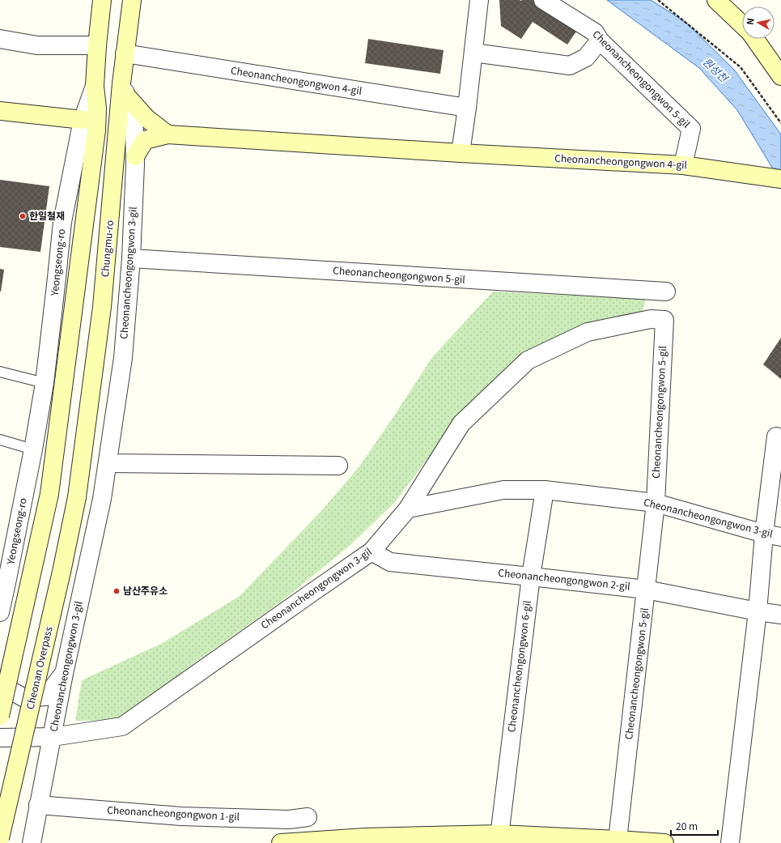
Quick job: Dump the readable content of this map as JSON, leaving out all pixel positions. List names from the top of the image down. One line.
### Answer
{"streets":{"main road":["Cheonancheongongwon 4-gil","Chungmu-ro","Cheonan Overpass"],"street":["Cheonancheongongwon 5-gil","Yeongseong-ro","Cheonancheongongwon 3-gil","Cheonancheongongwon 2-gil","Cheonancheongongwon 6-gil","Cheonancheongongwon 1-gil"]},"crossings":[["Cheonancheongongwon 5-gil","Cheonancheongongwon 4-gil"],["Cheonancheongongwon 5-gil","Cheonancheongongwon 3-gil"],["Cheonancheongongwon 5-gil","Cheonancheongongwon 2-gil"],["Cheonancheongongwon 4-gil","Chungmu-ro"],["Cheonancheongongwon 4-gil","Cheonancheongongwon 3-gil"],["Chungmu-ro","Cheonancheongongwon 3-gil"],["Chungmu-ro","Cheonan Overpass"],["Cheonancheongongwon 3-gil","Cheonancheongongwon 2-gil"],["Cheonancheongongwon 3-gil","Cheonancheongongwon 6-gil"],["Cheonancheongongwon 3-gil","Cheonancheongongwon 1-gil"],["Cheonancheongongwon 2-gil","Cheonancheongongwon 6-gil"]],"water":["원성천"],"places":["한일철재","남산주유소"],"scale_bar":"20 m","north":"left"}
